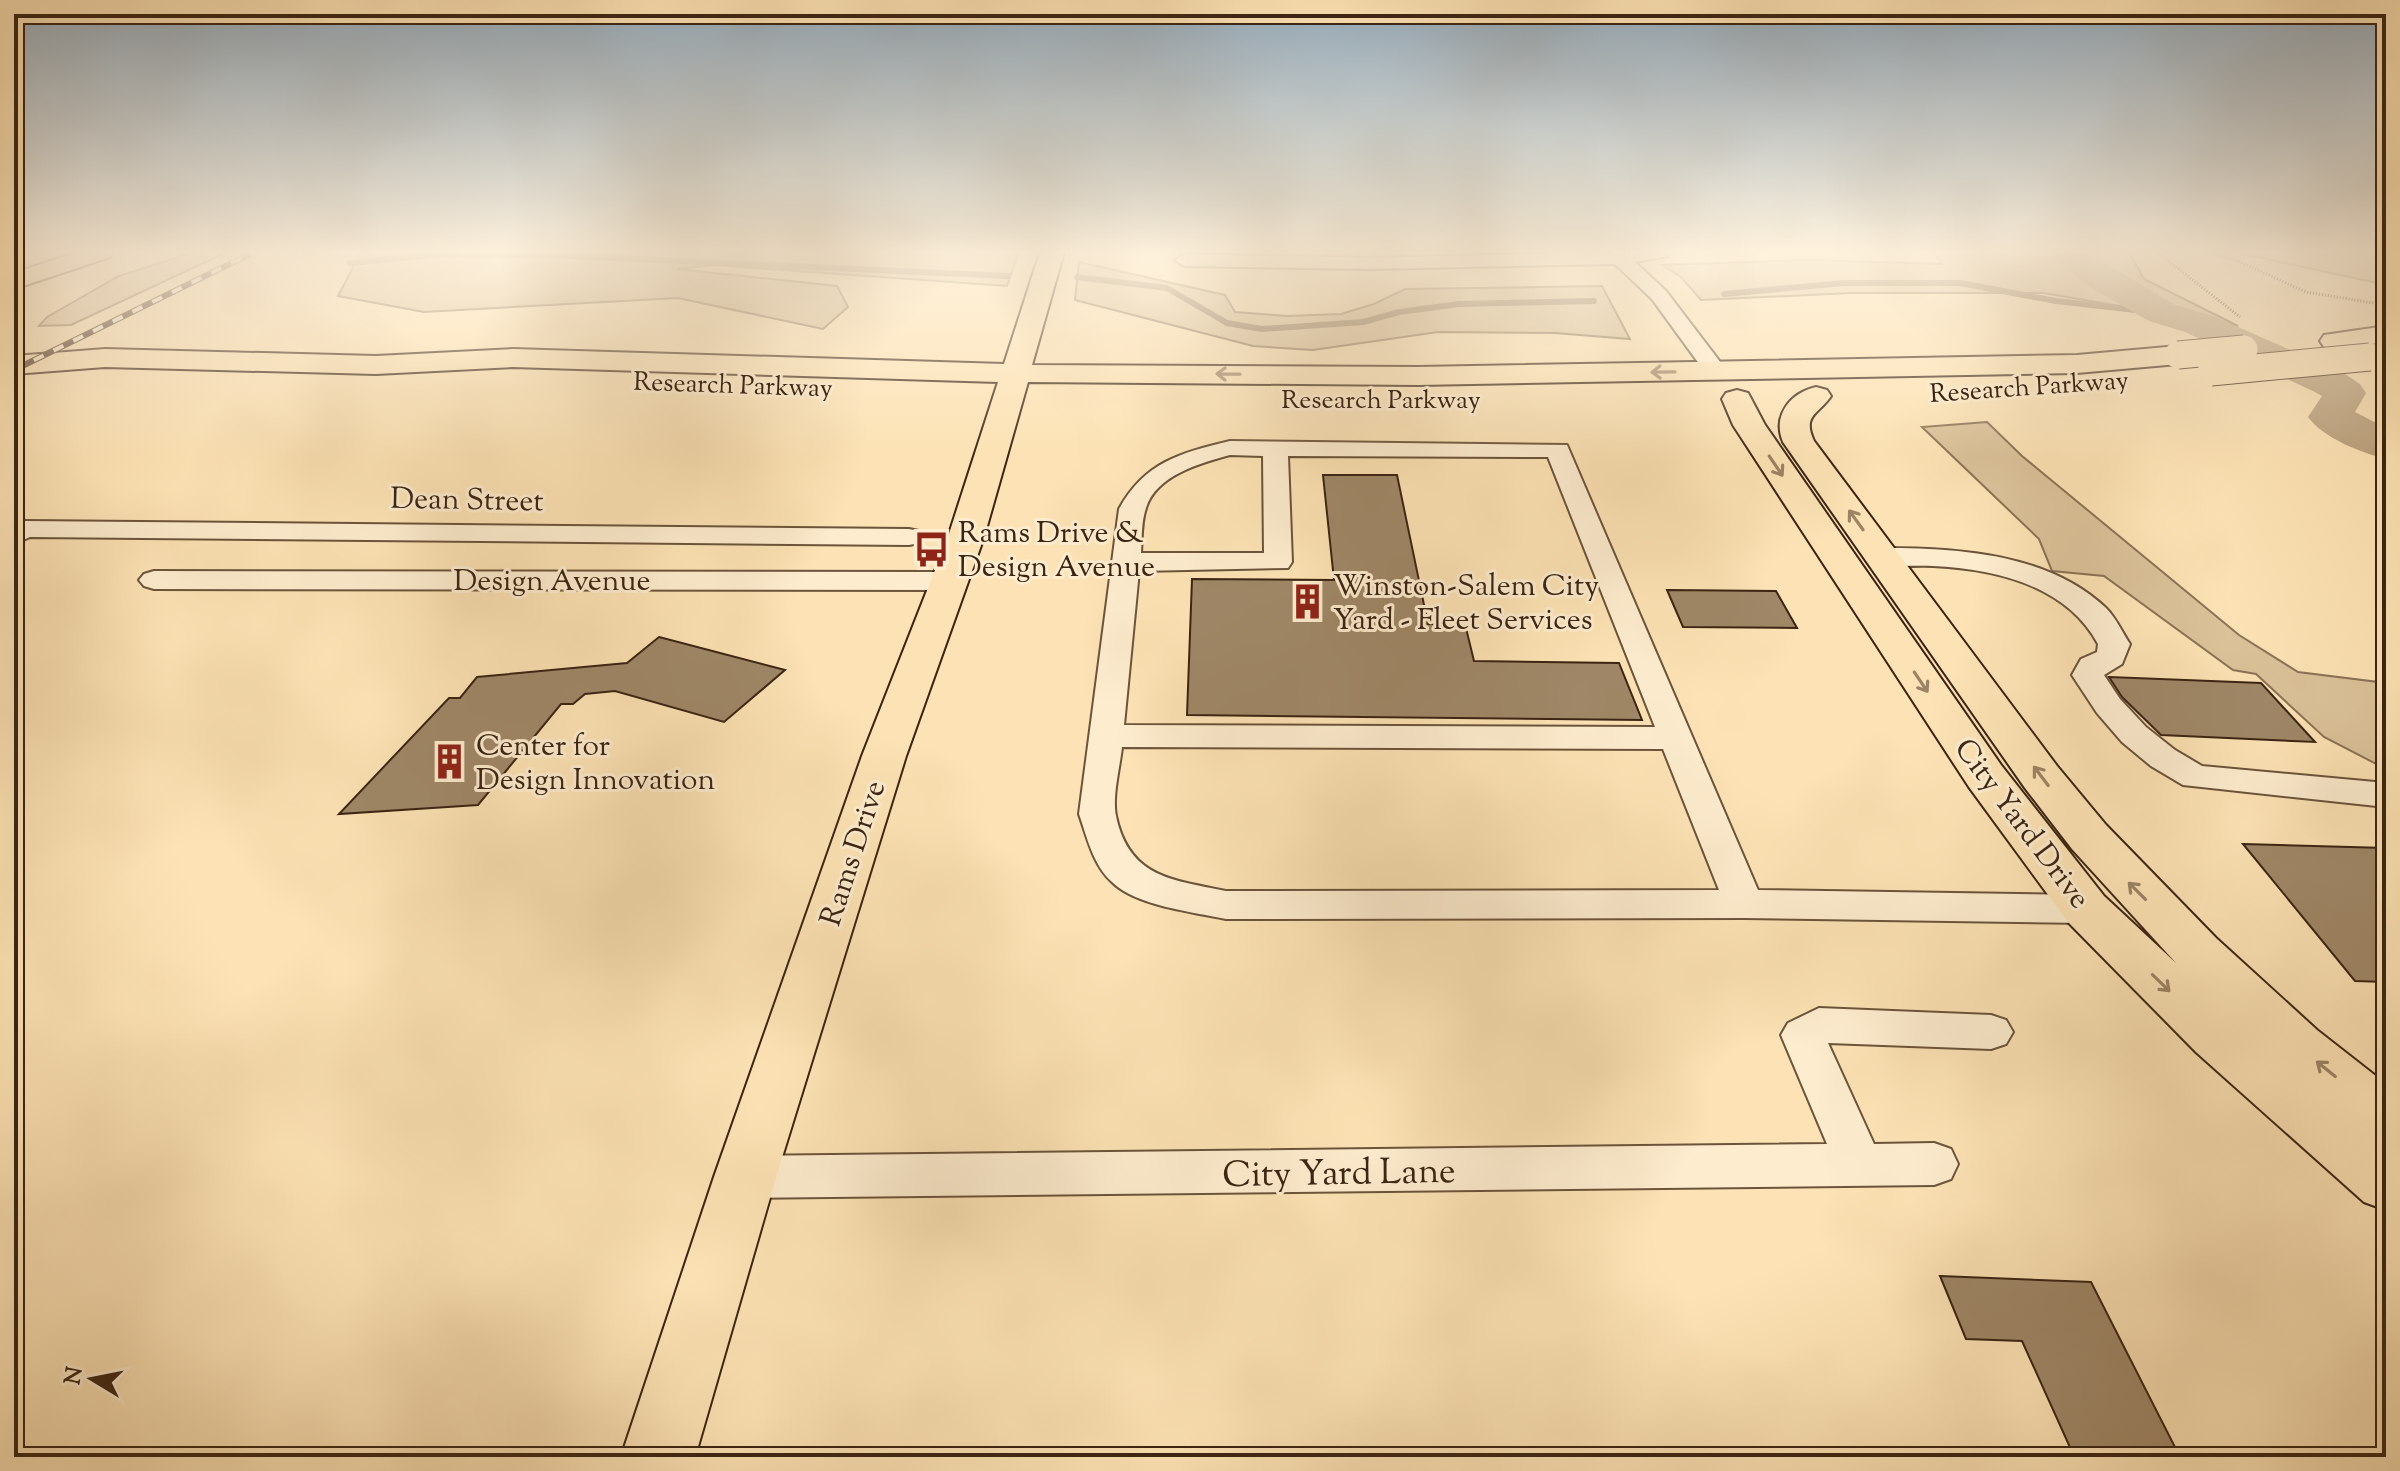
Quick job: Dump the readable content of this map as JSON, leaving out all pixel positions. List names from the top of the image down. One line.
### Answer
{"streets":{"main road":["Research Parkway","City Yard Drive","Rams Drive"],"street":["Dean Street","Design Avenue","City Yard Lane"]},"crossings":[["Research Parkway","City Yard Drive"],["Research Parkway","Rams Drive"],["Design Avenue","Rams Drive"],["Rams Drive","City Yard Lane"]],"places":{"bus stop":["Rams Drive & Design Avenue"],"building":["Winston-Salem City Yard - Fleet Services","Center for Design Innovation"]},"north":"left"}
